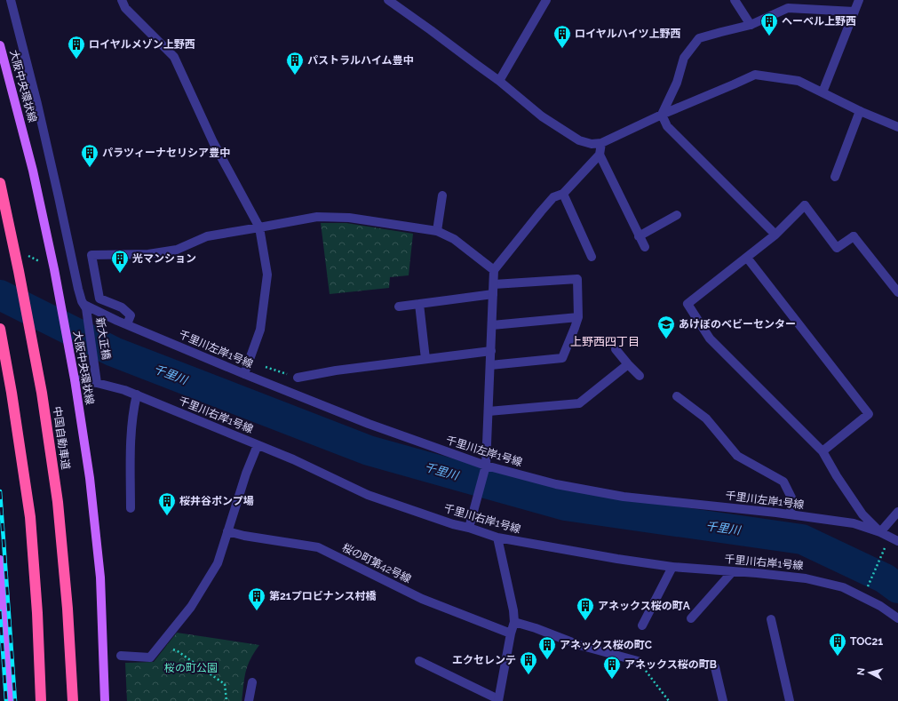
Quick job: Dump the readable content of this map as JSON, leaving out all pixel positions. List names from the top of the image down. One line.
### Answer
{"streets":{"highway":["中国自動車道"],"main road":["大阪中央環状線"],"street":["新大正橋","千里川左岸1号線","千里川右岸1号線","桜の町第42号線"]},"crossings":[["大阪中央環状線","千里川右岸1号線"],["新大正橋","千里川左岸1号線"],["新大正橋","千里川右岸1号線"]],"districts":["上野西四丁目"],"water":["千里川"],"parks":["桜の町公園"],"places":{"building":["ヘーベル上野西","ロイヤルハイツ上野西","ロイヤルメゾン上野西","パストラルハイム豊中","パラツィーナセリシア豊中","光マンション","桜井谷ポンプ場","第21プロビナンス村橋","アネックス桜の町A","TOC21","アネックス桜の町C","エクセレンテ","アネックス桜の町B"],"school or university":["あけぼのベビーセンター"]},"north":"left"}
